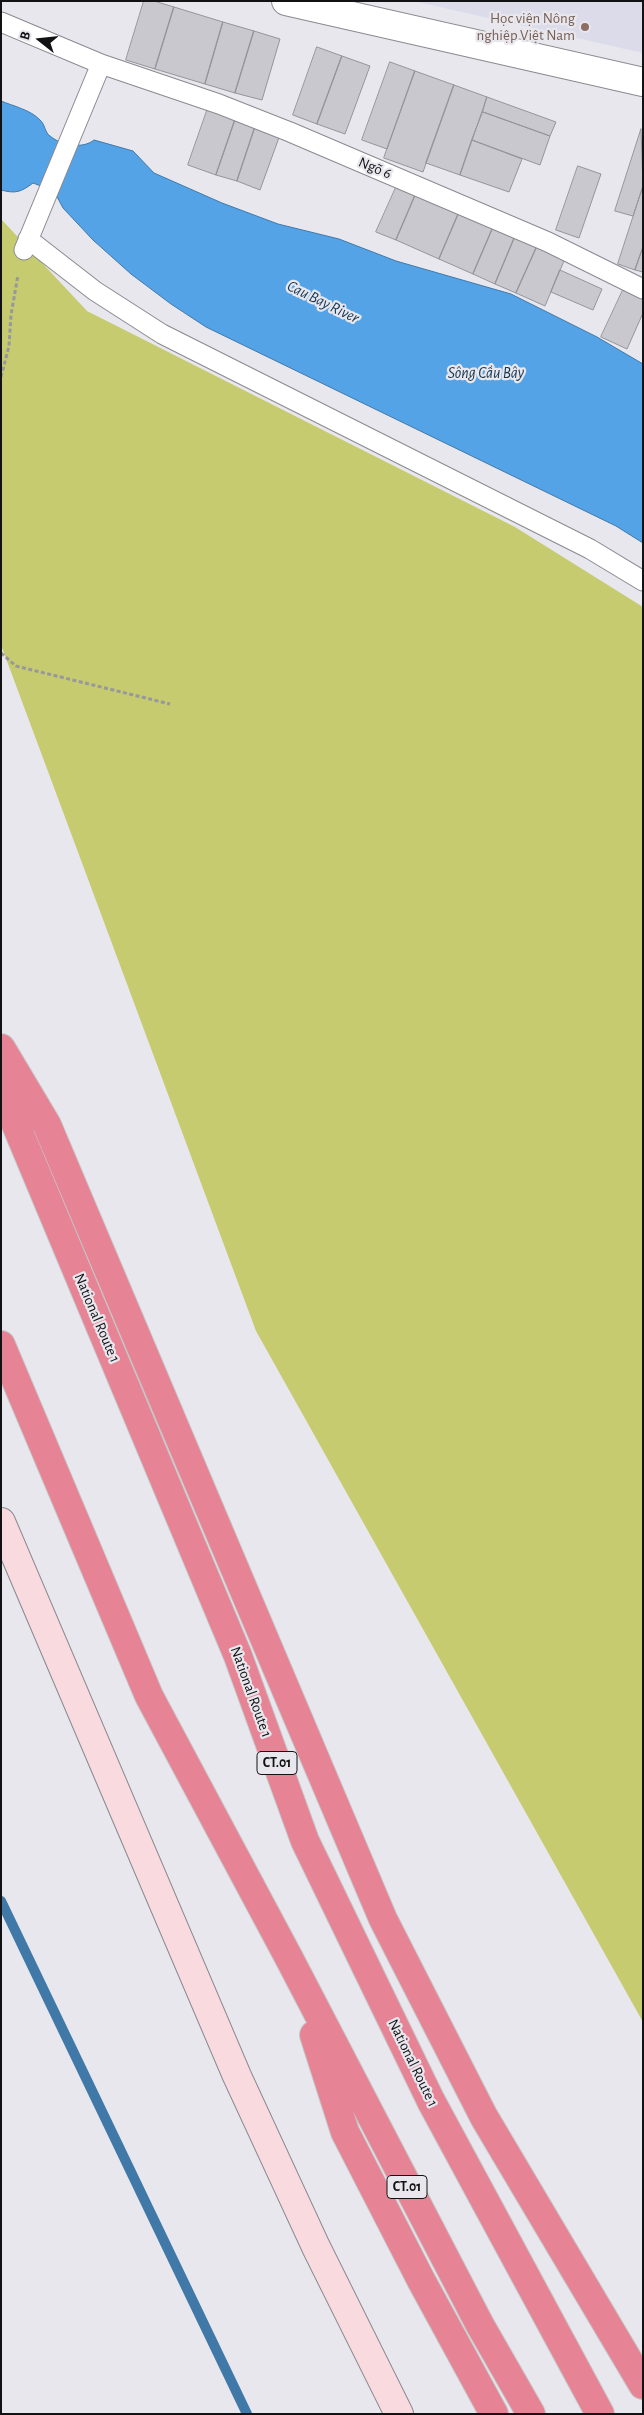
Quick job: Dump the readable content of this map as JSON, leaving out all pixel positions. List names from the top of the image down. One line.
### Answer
{"streets":{"highway":["National Route 1","CT.01"],"lane":["Ngõ 6"]},"water":["Cau Bay River","Sông Cầu Bây"],"places":["Học viện Nông nghiệp Việt Nam"],"north":"left"}
